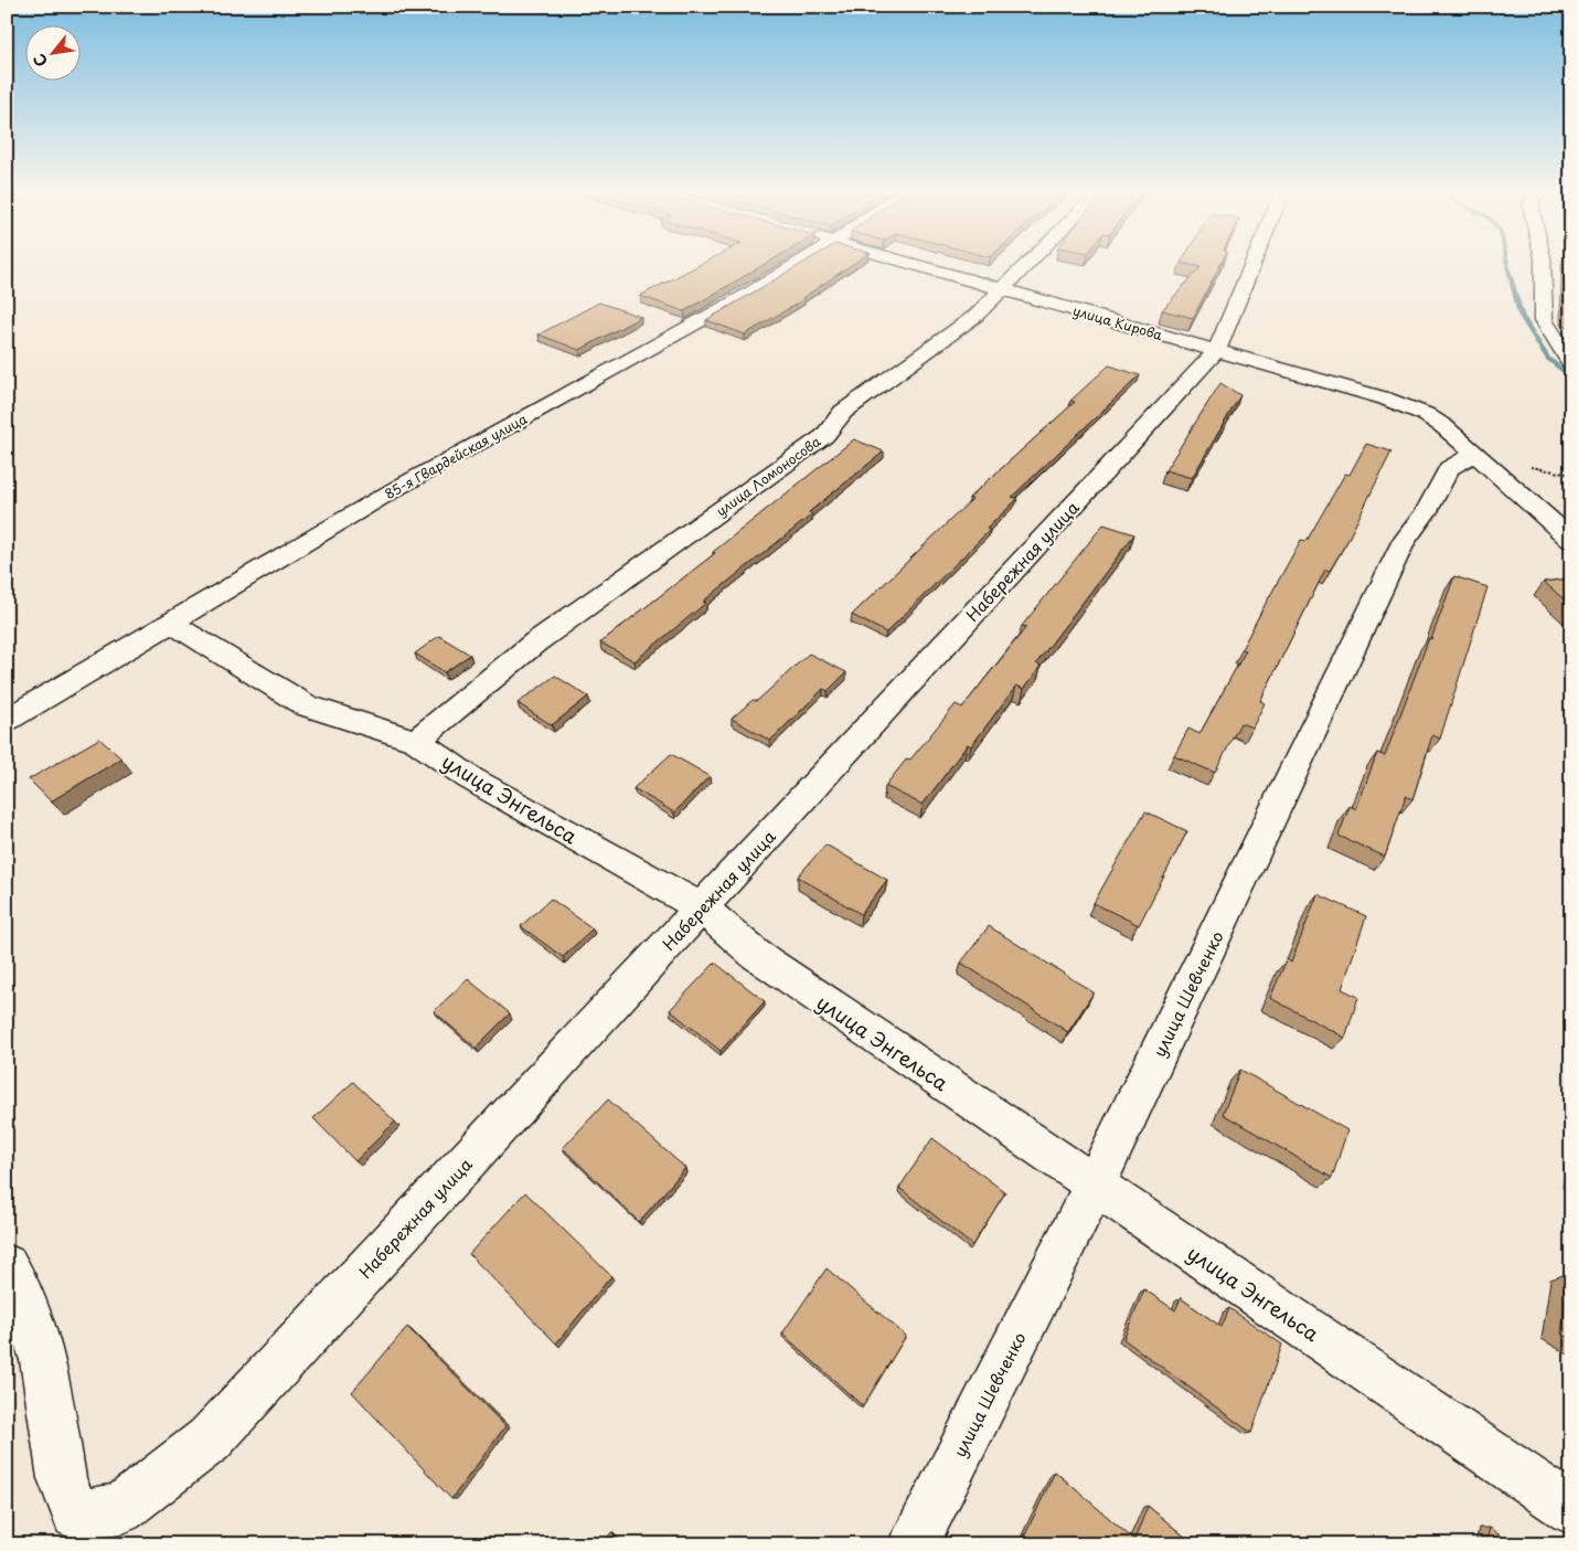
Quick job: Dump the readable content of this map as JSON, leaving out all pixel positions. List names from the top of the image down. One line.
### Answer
{"streets":{"street":["улица Кирова","85-я Гвардейская улица","улица Ломоносова","Набережная улица","улица Энгельса","улица Шевченко"]},"crossings":[["улица Кирова","улица Ломоносова"],["улица Кирова","Набережная улица"],["улица Кирова","улица Шевченко"],["85-я Гвардейская улица","улица Энгельса"],["улица Ломоносова","улица Энгельса"],["Набережная улица","улица Энгельса"],["улица Энгельса","улица Шевченко"]],"north":"bottom left"}
